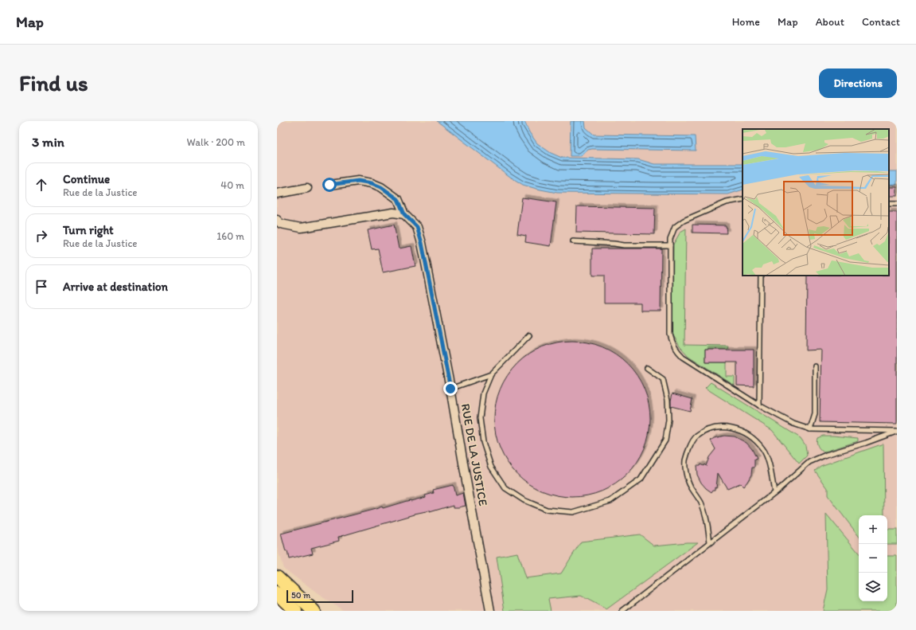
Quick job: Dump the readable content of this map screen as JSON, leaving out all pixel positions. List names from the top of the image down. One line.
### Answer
{"streets":{"street":["RUE DE LA JUSTICE"]},"scale_bar":"50 m","page":{"header":"Map","nav":["Home","Map","About","Contact"],"buttons":"Directions","title":"Find us","heading":["3 min","Walk · 200 m"],"list":[["Continue","Rue de la Justice","40 m"],["Turn right","Rue de la Justice","160 m"],"Arrive at destination"],"map_buttons":["+","−"],"scale":"50 m"}}
